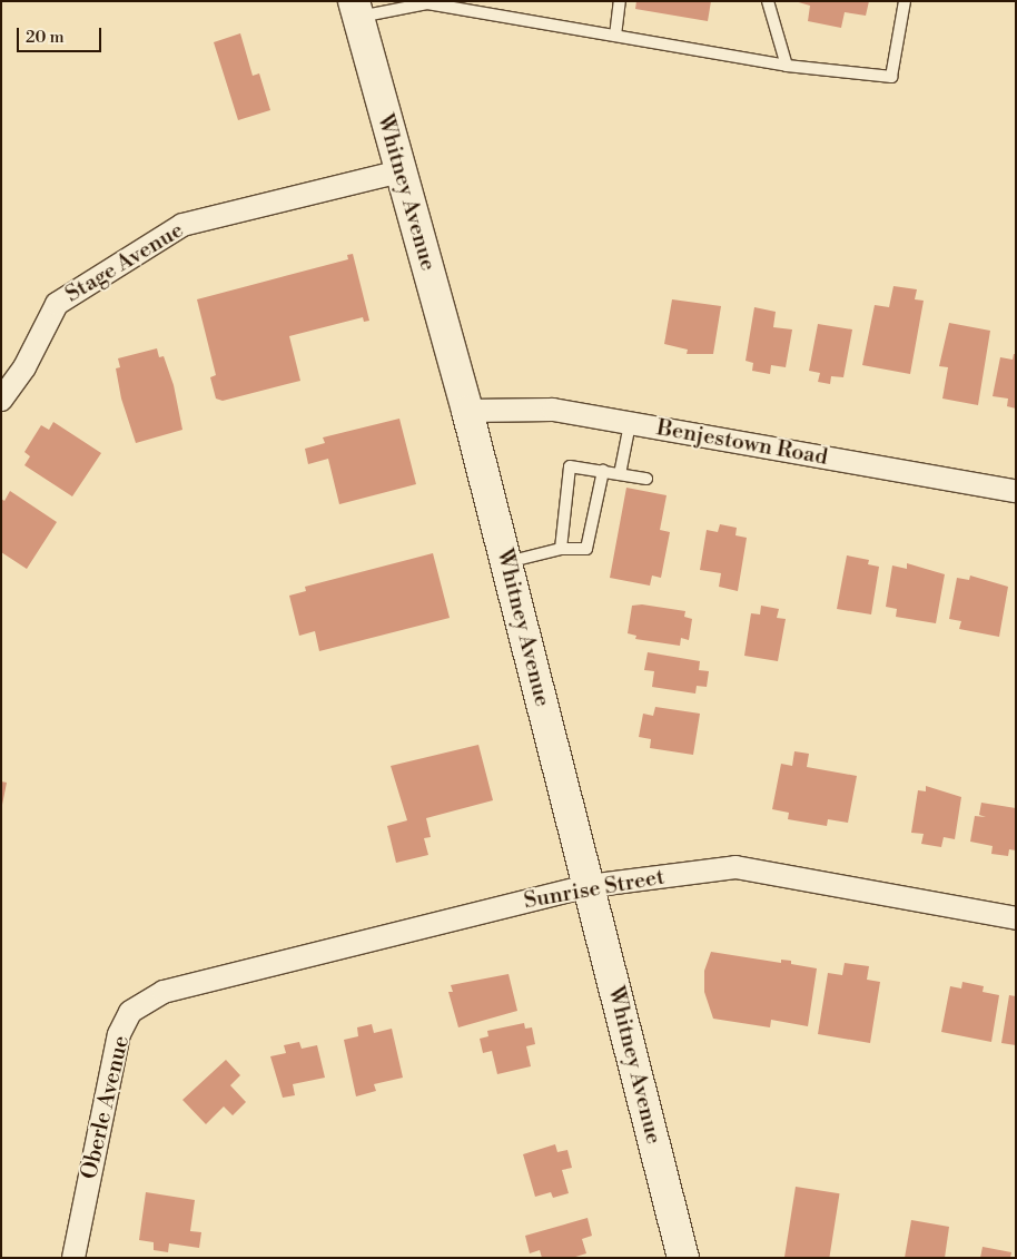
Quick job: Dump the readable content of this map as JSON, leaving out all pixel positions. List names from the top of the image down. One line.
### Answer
{"streets":{"main road":["Whitney Avenue"],"street":["Stage Avenue","Benjestown Road","Sunrise Street","Oberle Avenue"]},"crossings":[["Whitney Avenue","Stage Avenue"],["Whitney Avenue","Benjestown Road"],["Whitney Avenue","Sunrise Street"],["Sunrise Street","Oberle Avenue"]],"scale_bar":"20 m"}
